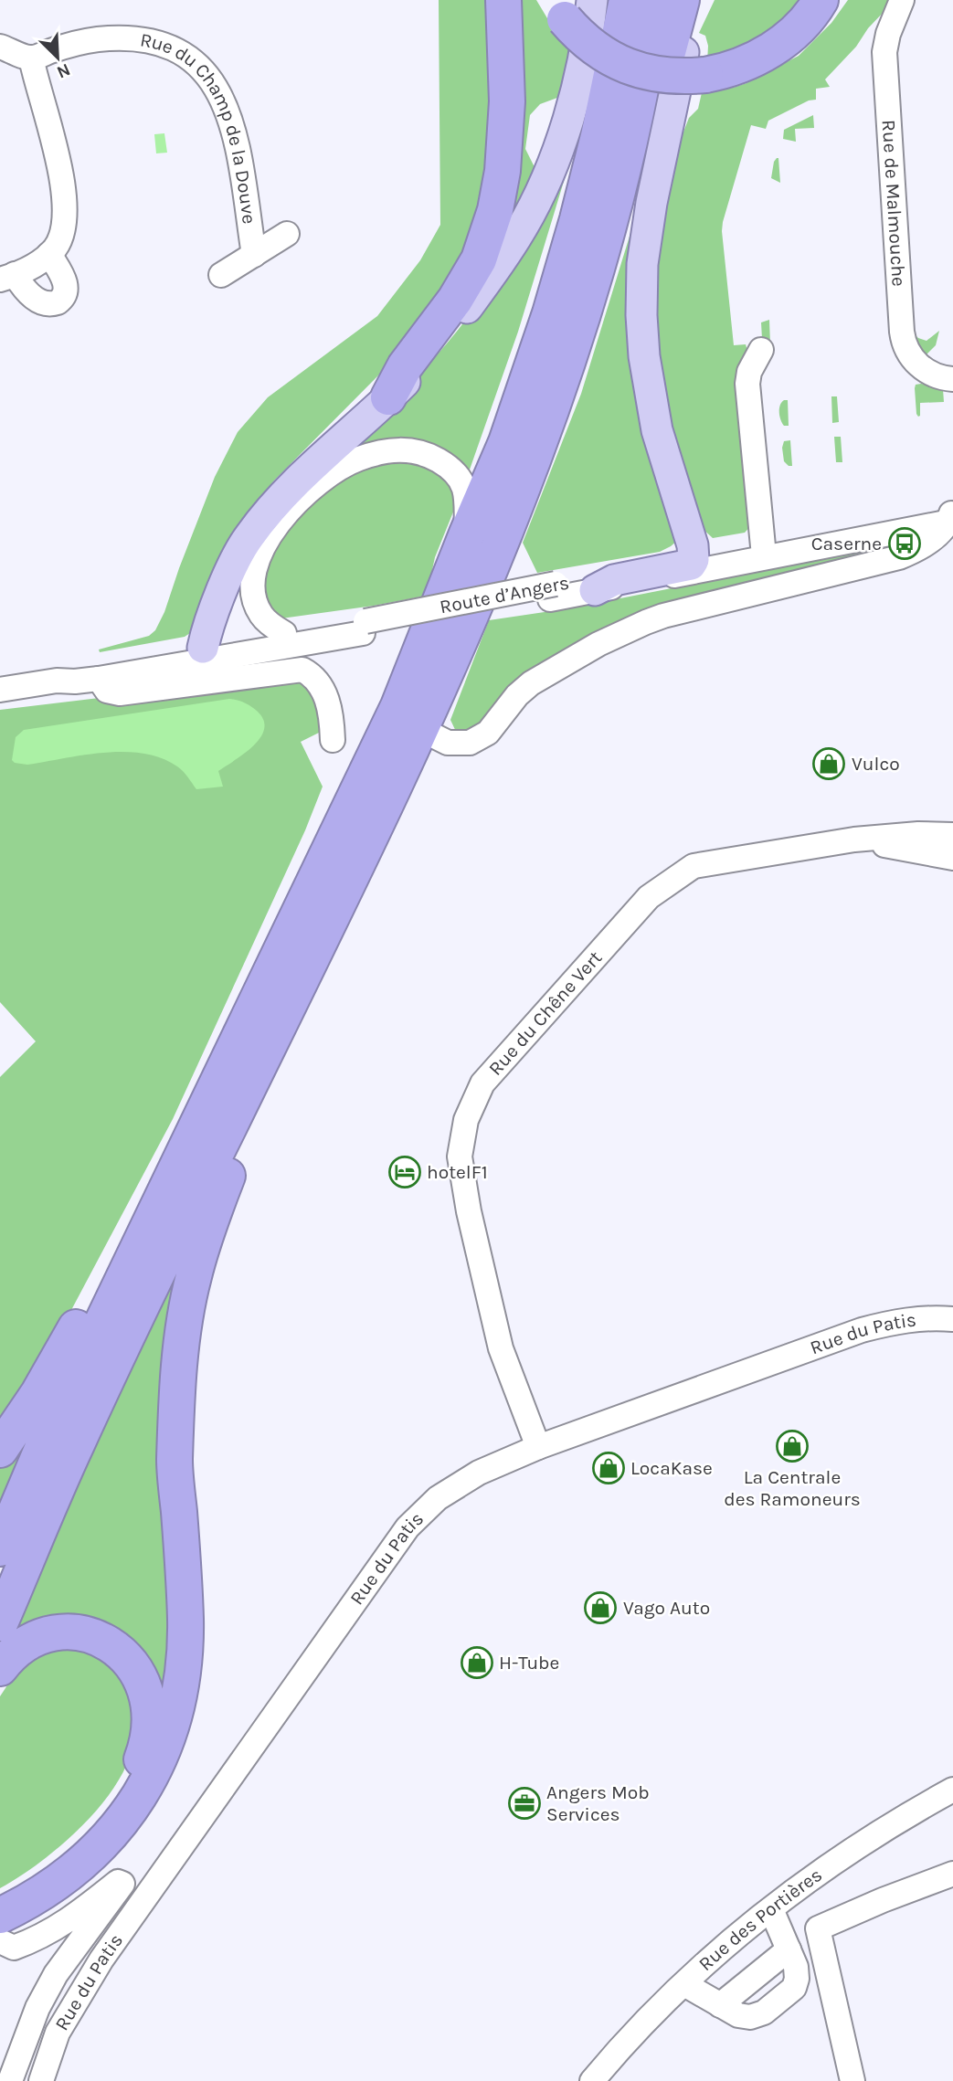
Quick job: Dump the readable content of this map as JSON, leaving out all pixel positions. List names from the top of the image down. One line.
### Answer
{"streets":{"street":["Rue du Champ de la Douve","Rue de Malmouche","Route d’Angers","Rue du Chêne Vert","Rue du Patis","Rue des Portières"]},"crossings":[["Rue du Chêne Vert","Rue du Patis"]],"places":{"bus stop":["Caserne"],"shop":["Vulco","La Centrale des Ramoneurs","LocaKase","Vago Auto","H-Tube"],"hotel":["hotelF1"],"office":["Angers Mob Services"]},"north":"bottom right"}
